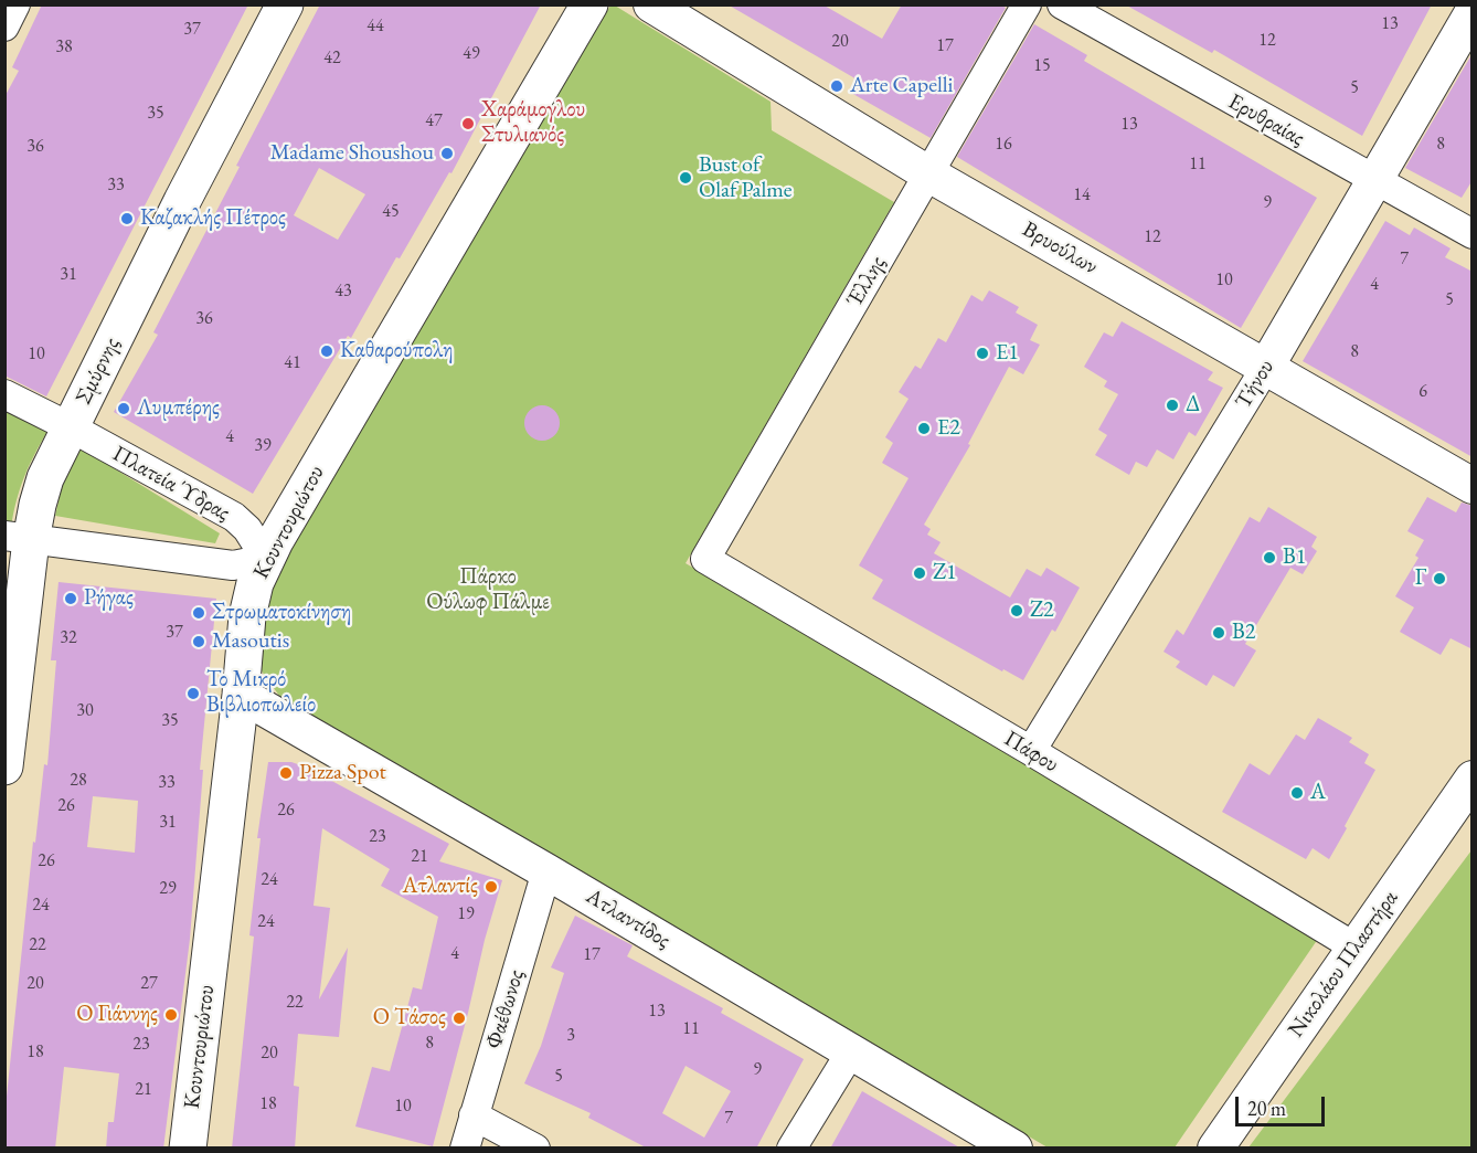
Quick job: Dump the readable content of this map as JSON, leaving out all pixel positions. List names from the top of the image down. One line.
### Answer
{"streets":{"main road":["Σμύρνης","Κουντουριώτου"],"street":["Ερυθραίας","Βρυούλων","Έλλης","Τήνου","Πλατεία Ύδρας","Πάφου","Ατλαντίδος","Νικολάου Πλαστήρα","Φαέθωνος"]},"crossings":[["Ερυθραίας","Τήνου"],["Βρυούλων","Έλλης"],["Βρυούλων","Τήνου"],["Έλλης","Πάφου"],["Σμύρνης","Πλατεία Ύδρας"],["Τήνου","Πάφου"],["Πλατεία Ύδρας","Κουντουριώτου"],["Κουντουριώτου","Ατλαντίδος"],["Πάφου","Νικολάου Πλαστήρα"],["Ατλαντίδος","Φαέθωνος"]],"parks":["Πάρκο Ούλωφ Πάλμε"],"places":["Arte Capelli","Χαράμογλου Στυλιανός","Madame Shoushou","Bust of Olaf Palme","Καζακλής Πέτρος","Καθαρούπολη","E1","Δ","Λυμπέρης","E2","Β1","Ζ1","Γ","Ρήγας","Ζ2","Στρωματοκίνηση","Β2","Masoutis","Το Μικρό Βιβλιοπωλείο","Pizza Spot","Α","Ατλαντίς","Ο Γιάννης","Ο Τάσος"],"house_numbers":["13","44","37","12","20","17","38","49","42","15","5","35","47","13","16","8","36","11","33","14","9","45","12","7","31","10","4","43","5","36","8","10","41","6","4","39","37","32","30","35","28","33","26","26","31","23","21","26","24","29","24","19","24","22","4","17","20","27","22","13","11","3","8","23","18","20","9","5","21","18","10","7"],"scale_bar":"20 m"}
